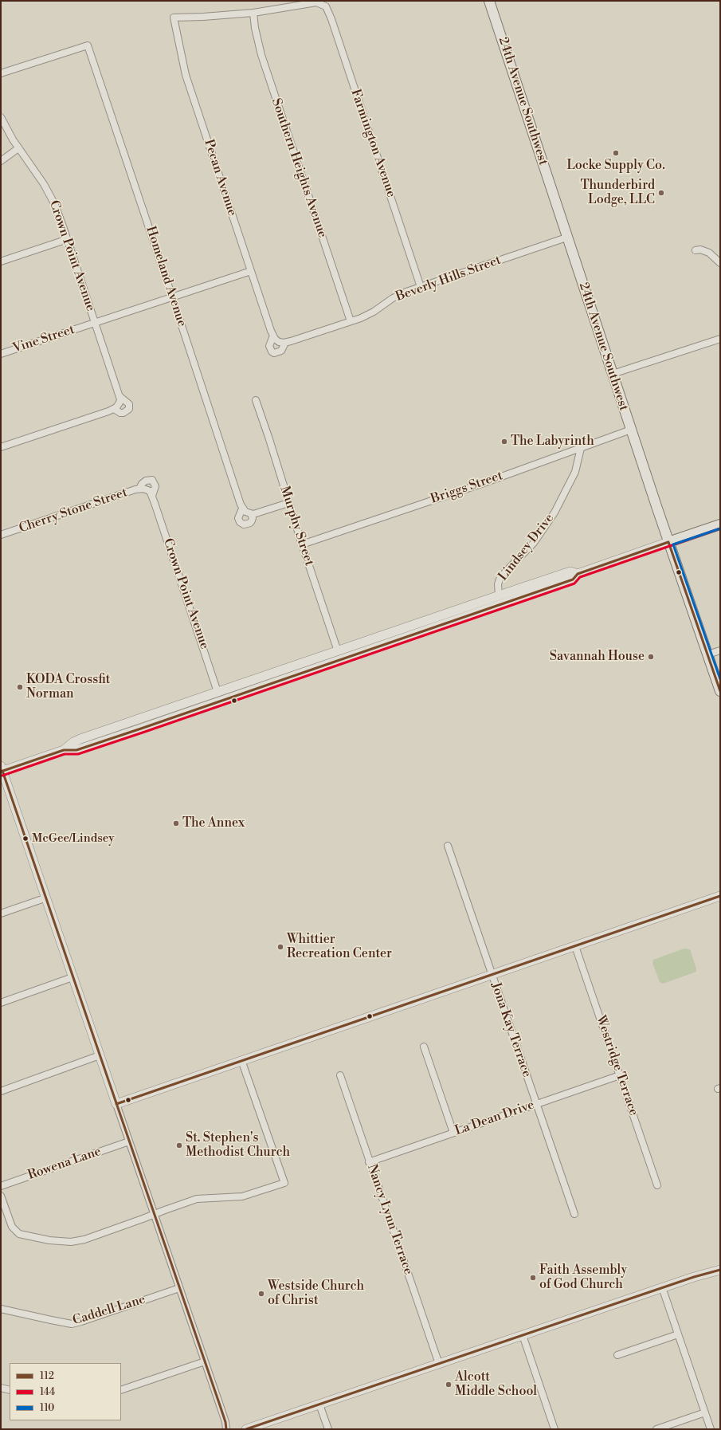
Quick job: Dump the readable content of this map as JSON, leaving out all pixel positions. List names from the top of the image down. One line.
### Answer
{"streets":{"main road":["24th Avenue Southwest"],"street":["Farmington Avenue","Southern Heights Avenue","Pecan Avenue","Crown Point Avenue","Homeland Avenue","Beverly Hills Street","Vine Street","Briggs Street","Cherry Stone Street","Murphy Street","Lindsey Drive","Jona Kay Terrace","Westridge Terrace","La Dean Drive","Rowena Lane","Nancy Lynn Terrace","Caddell Lane"]},"crossings":[["24th Avenue Southwest","Beverly Hills Street"],["24th Avenue Southwest","Briggs Street"],["Farmington Avenue","Southern Heights Avenue"],["Farmington Avenue","Pecan Avenue"],["Farmington Avenue","Beverly Hills Street"],["Southern Heights Avenue","Pecan Avenue"],["Southern Heights Avenue","Beverly Hills Street"],["Pecan Avenue","Beverly Hills Street"],["Pecan Avenue","Vine Street"],["Crown Point Avenue","Vine Street"],["Crown Point Avenue","Cherry Stone Street"],["Homeland Avenue","Vine Street"],["Briggs Street","Murphy Street"],["Briggs Street","Lindsey Drive"],["Jona Kay Terrace","La Dean Drive"],["Westridge Terrace","La Dean Drive"],["La Dean Drive","Nancy Lynn Terrace"]],"places":["Locke Supply Co.","Thunderbird Lodge, LLC","The Labyrinth","Savannah House","KODA Crossfit Norman","The Annex","McGee/Lindsey","Whittier Recreation Center","St. Stephen's Methodist Church","Faith Assembly of God Church","Westside Church of Christ","Alcott Middle School"],"lines":["transit line 144","transit line 110","transit line 112"],"legend":["112","144","110"]}
